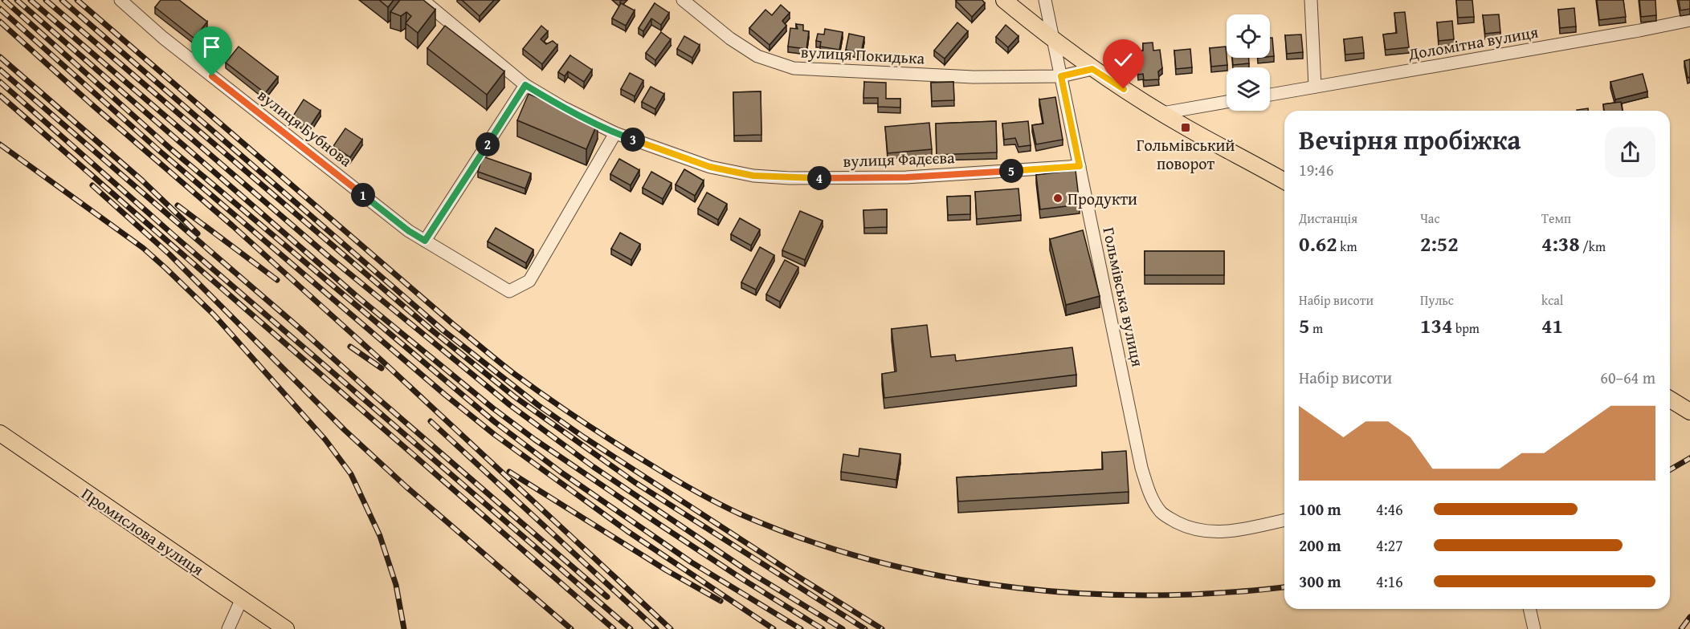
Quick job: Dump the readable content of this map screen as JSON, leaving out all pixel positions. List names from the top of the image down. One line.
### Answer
{"streets":{"main road":["Промислова вулиця"],"street":["Доломітна вулиця","вулиця Покидька","вулиця Бубнова","вулиця Фадєєва","Гольмівська вулиця"]},"crossings":[["вулиця Покидька","Гольмівська вулиця"],["вулиця Бубнова","вулиця Фадєєва"],["вулиця Фадєєва","Гольмівська вулиця"]],"places":{"transit":["Гольмівський поворот"],"other":["Продукти"]},"page":{"heading":["Вечірня пробіжка","19:46"],"pins":["3","2","5","4","1"],"stats":[["Дистанція","0.62 km"],["Час","2:52"],["Темп","4:38 /km"],["Набір висоти","5 m"],["Пульс","134 bpm"],["kcal","41"]],"chart":["Набір висоти","60–64 m"],"list":[{"name":"100 m","note":"4:46"},{"name":"200 m","note":"4:27"},{"name":"300 m","note":"4:16"}]}}
